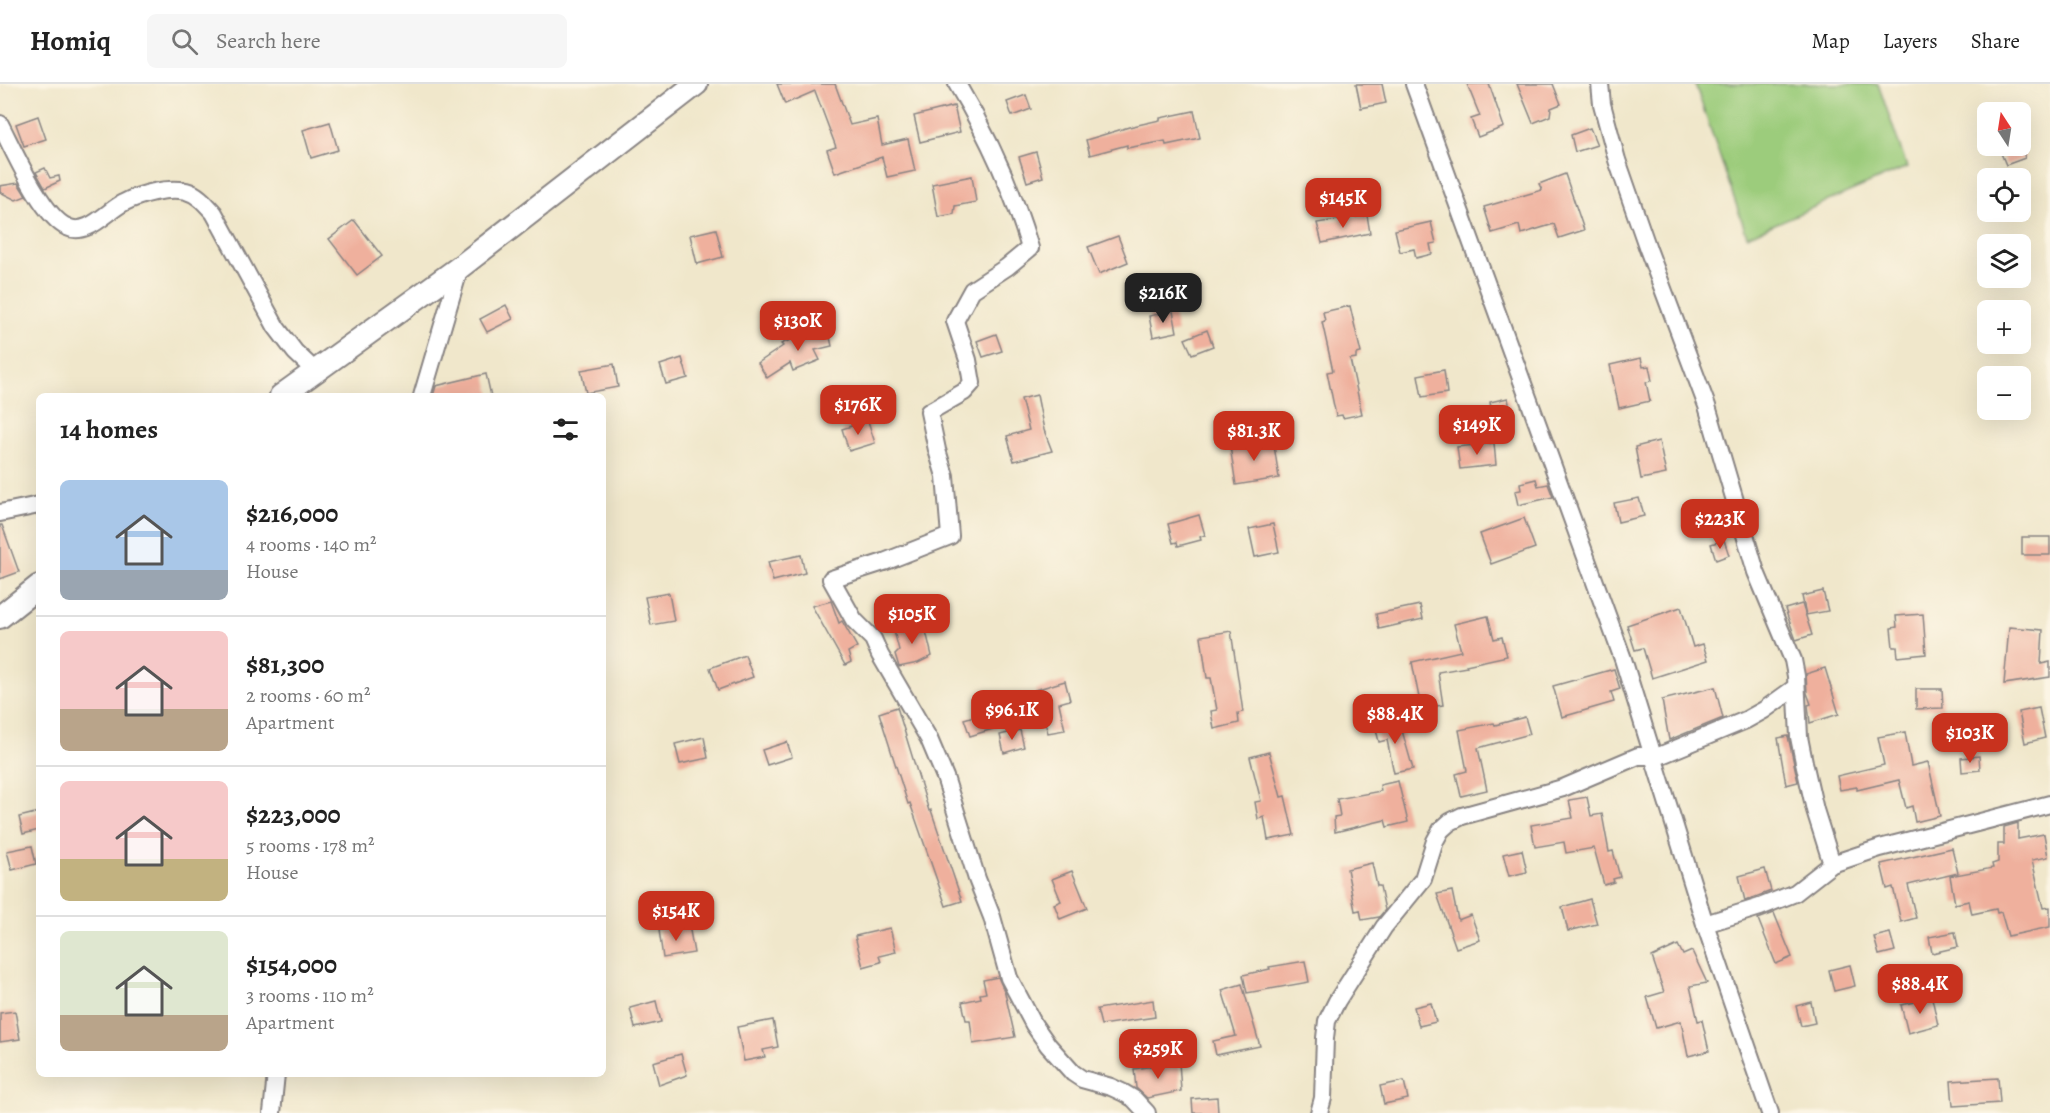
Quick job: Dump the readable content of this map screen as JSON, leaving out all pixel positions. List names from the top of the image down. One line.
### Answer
{"north":"top","page":{"header":"Homiq","search":"Search here","nav":["Map","Layers","Share"],"map_buttons":["+","−"],"price":["$145K","$216K","$130K","$176K","$149K","$81.3K","$223K","$105K","$96.1K","$88.4K","$103K","$154K","$88.4K","$259K"],"heading":"14 homes","list":[{"name":"$216,000","note":"4 rooms · 140 m² · House"},{"name":"$81,300","note":"2 rooms · 60 m² · Apartment"},{"name":"$223,000","note":"5 rooms · 178 m² · House"},{"name":"$154,000","note":"3 rooms · 110 m² · Apartment"}]}}
